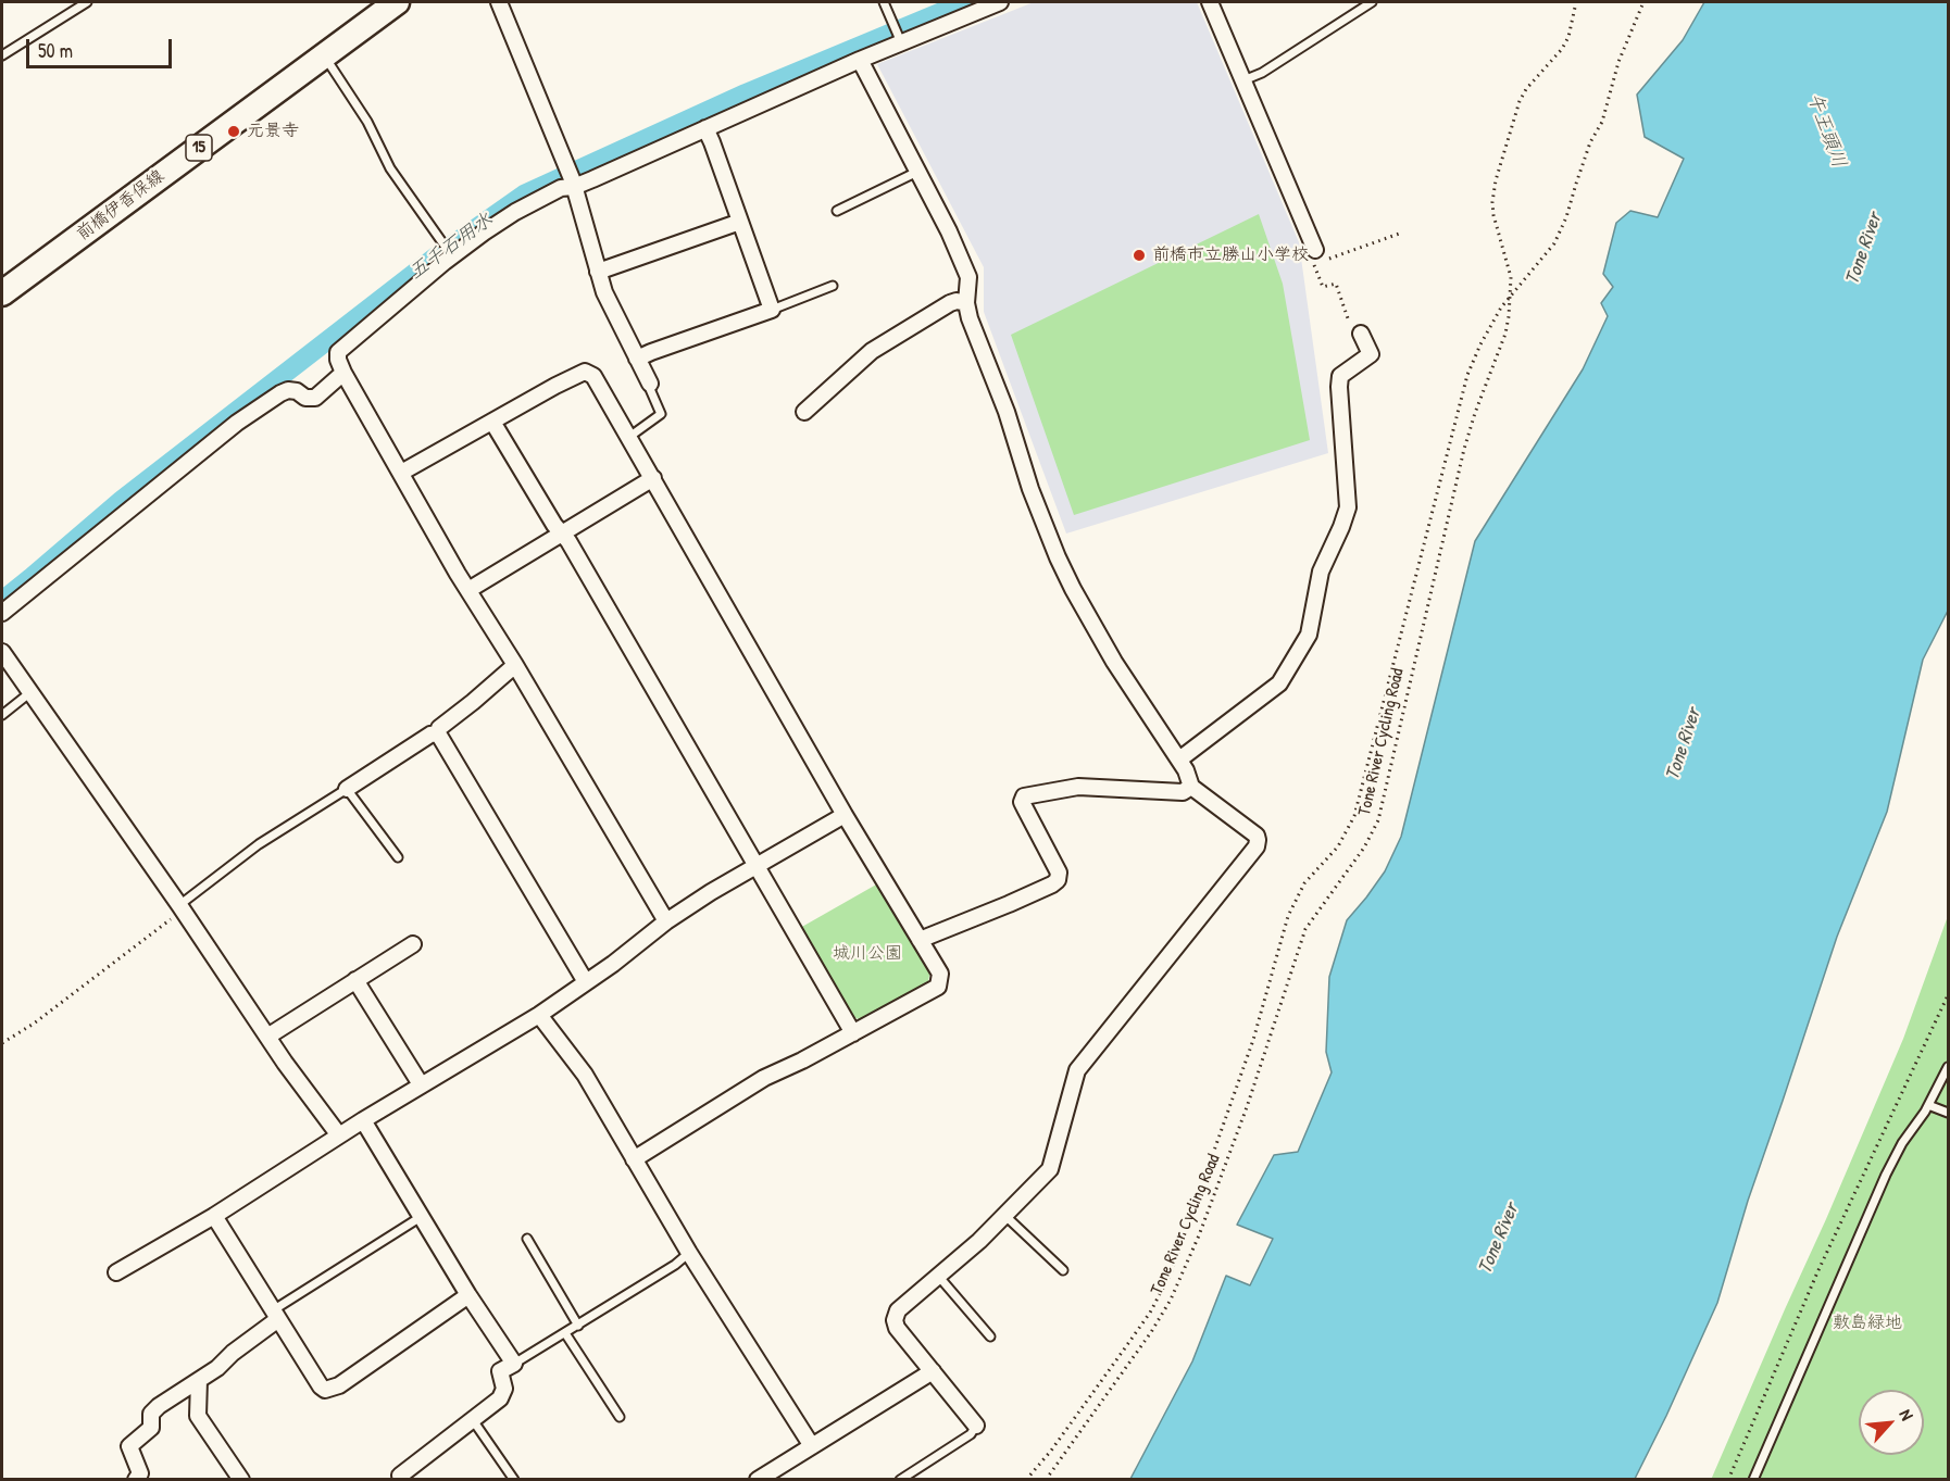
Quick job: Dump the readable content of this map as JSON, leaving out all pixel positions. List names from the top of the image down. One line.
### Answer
{"streets":{"main road":["15","前橋伊香保線"],"path":["Tone River Cycling Road"]},"water":["午王頭川","五千石用水","Tone River"],"parks":["城川公園","敷島緑地"],"places":["元景寺","前橋市立勝山小学校"],"scale_bar":"50 m","north":"top right"}
